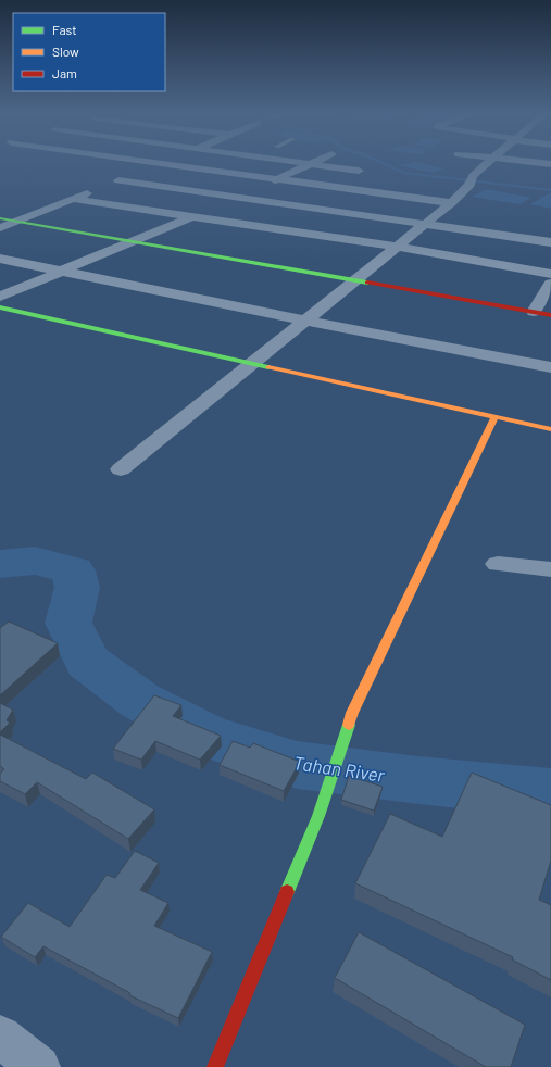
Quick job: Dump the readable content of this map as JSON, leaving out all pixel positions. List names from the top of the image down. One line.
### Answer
{"water":["Tahan River"],"legend":["Fast","Slow","Jam"]}
